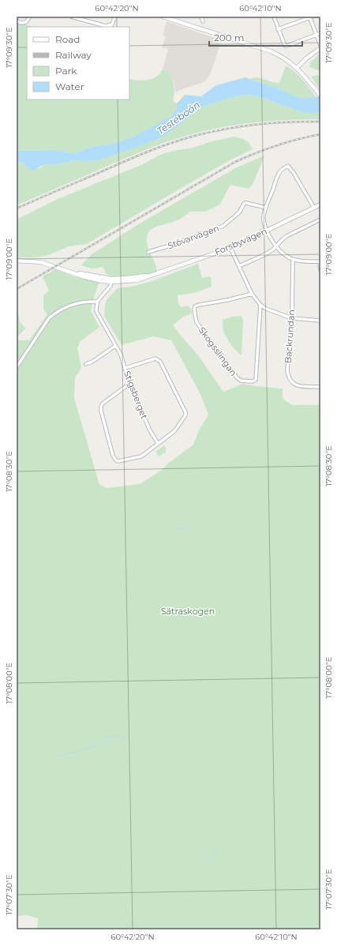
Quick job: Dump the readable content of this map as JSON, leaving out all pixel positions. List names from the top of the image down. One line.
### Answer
{"streets":{"street":["Stövarvägen","Forsbyvägen","Backrundan","Skogsslingan","Stigsberget"]},"water":["Testeboån"],"parks":["Sätraskogen"],"legend":["Road","Railway","Park","Water"],"scale_bar":"200 m","coordinates":["60°42'20\"N","60°42'10\"N","17°09'30\"E","17°09'00\"E","17°08'30\"E","17°08'00\"E","17°07'30\"E"]}
